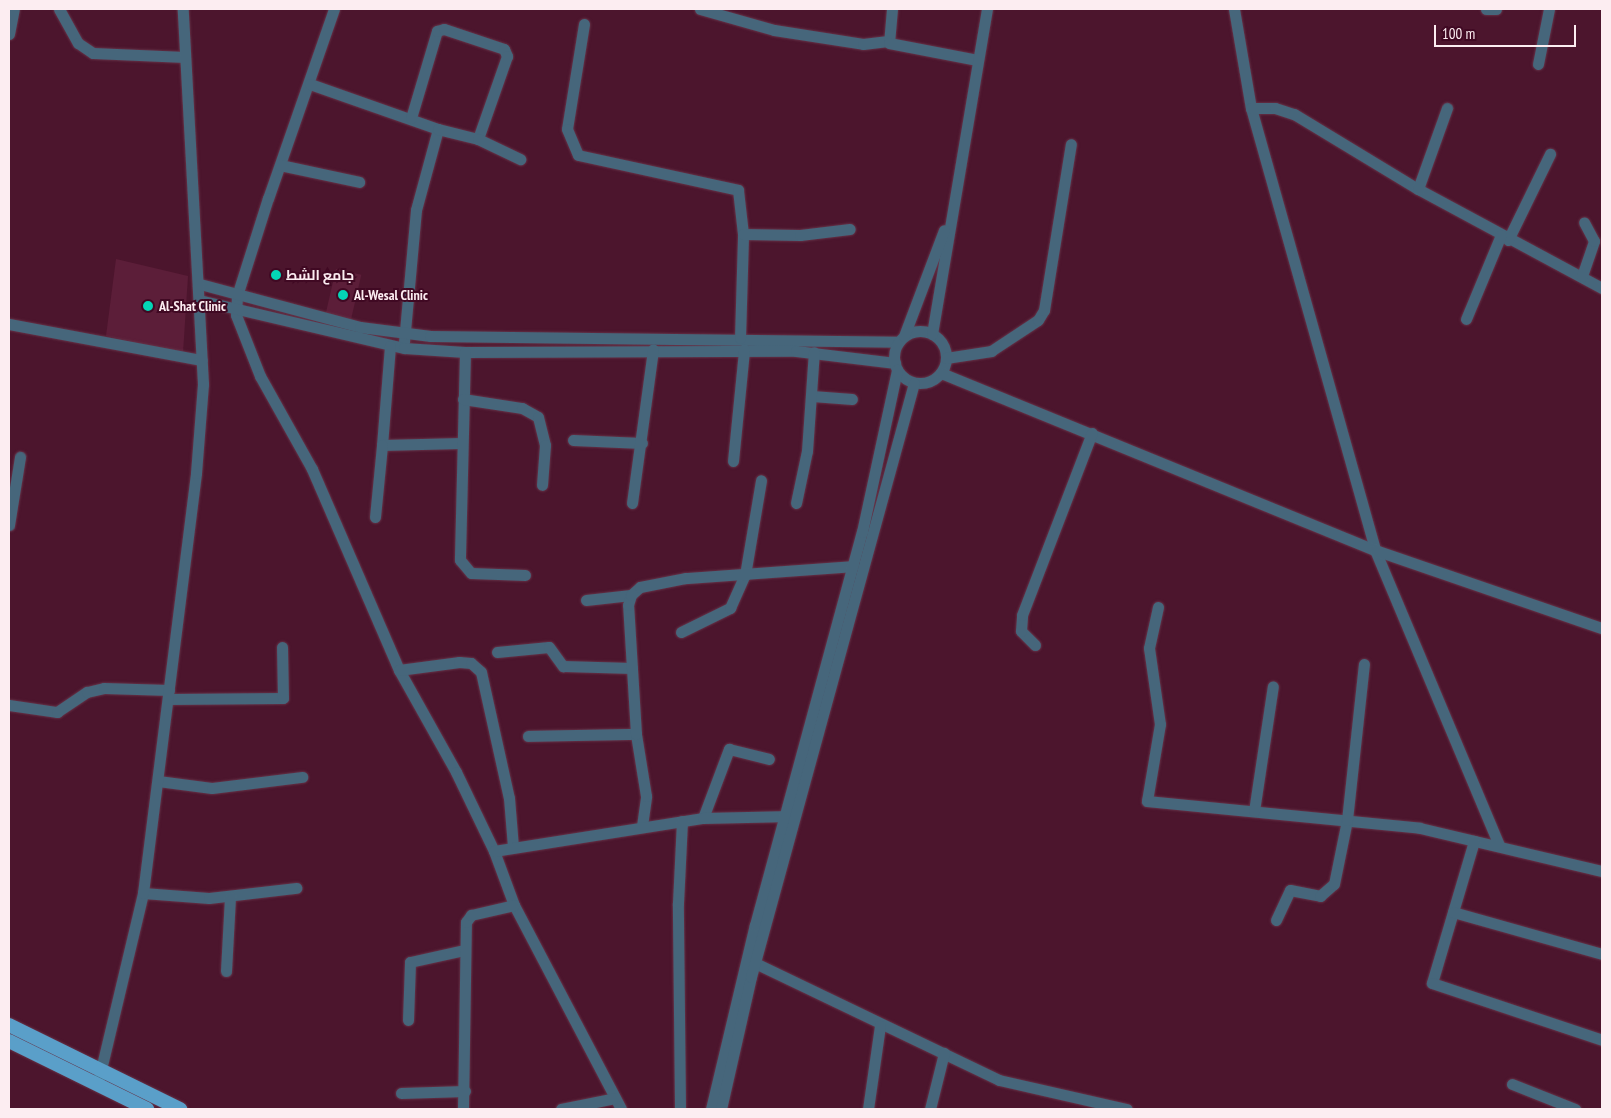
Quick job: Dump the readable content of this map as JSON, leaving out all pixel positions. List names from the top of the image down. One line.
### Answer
{"places":["جامع الشط","Al-Wesal Clinic","Al-Shat Clinic"],"scale_bar":"100 m"}
